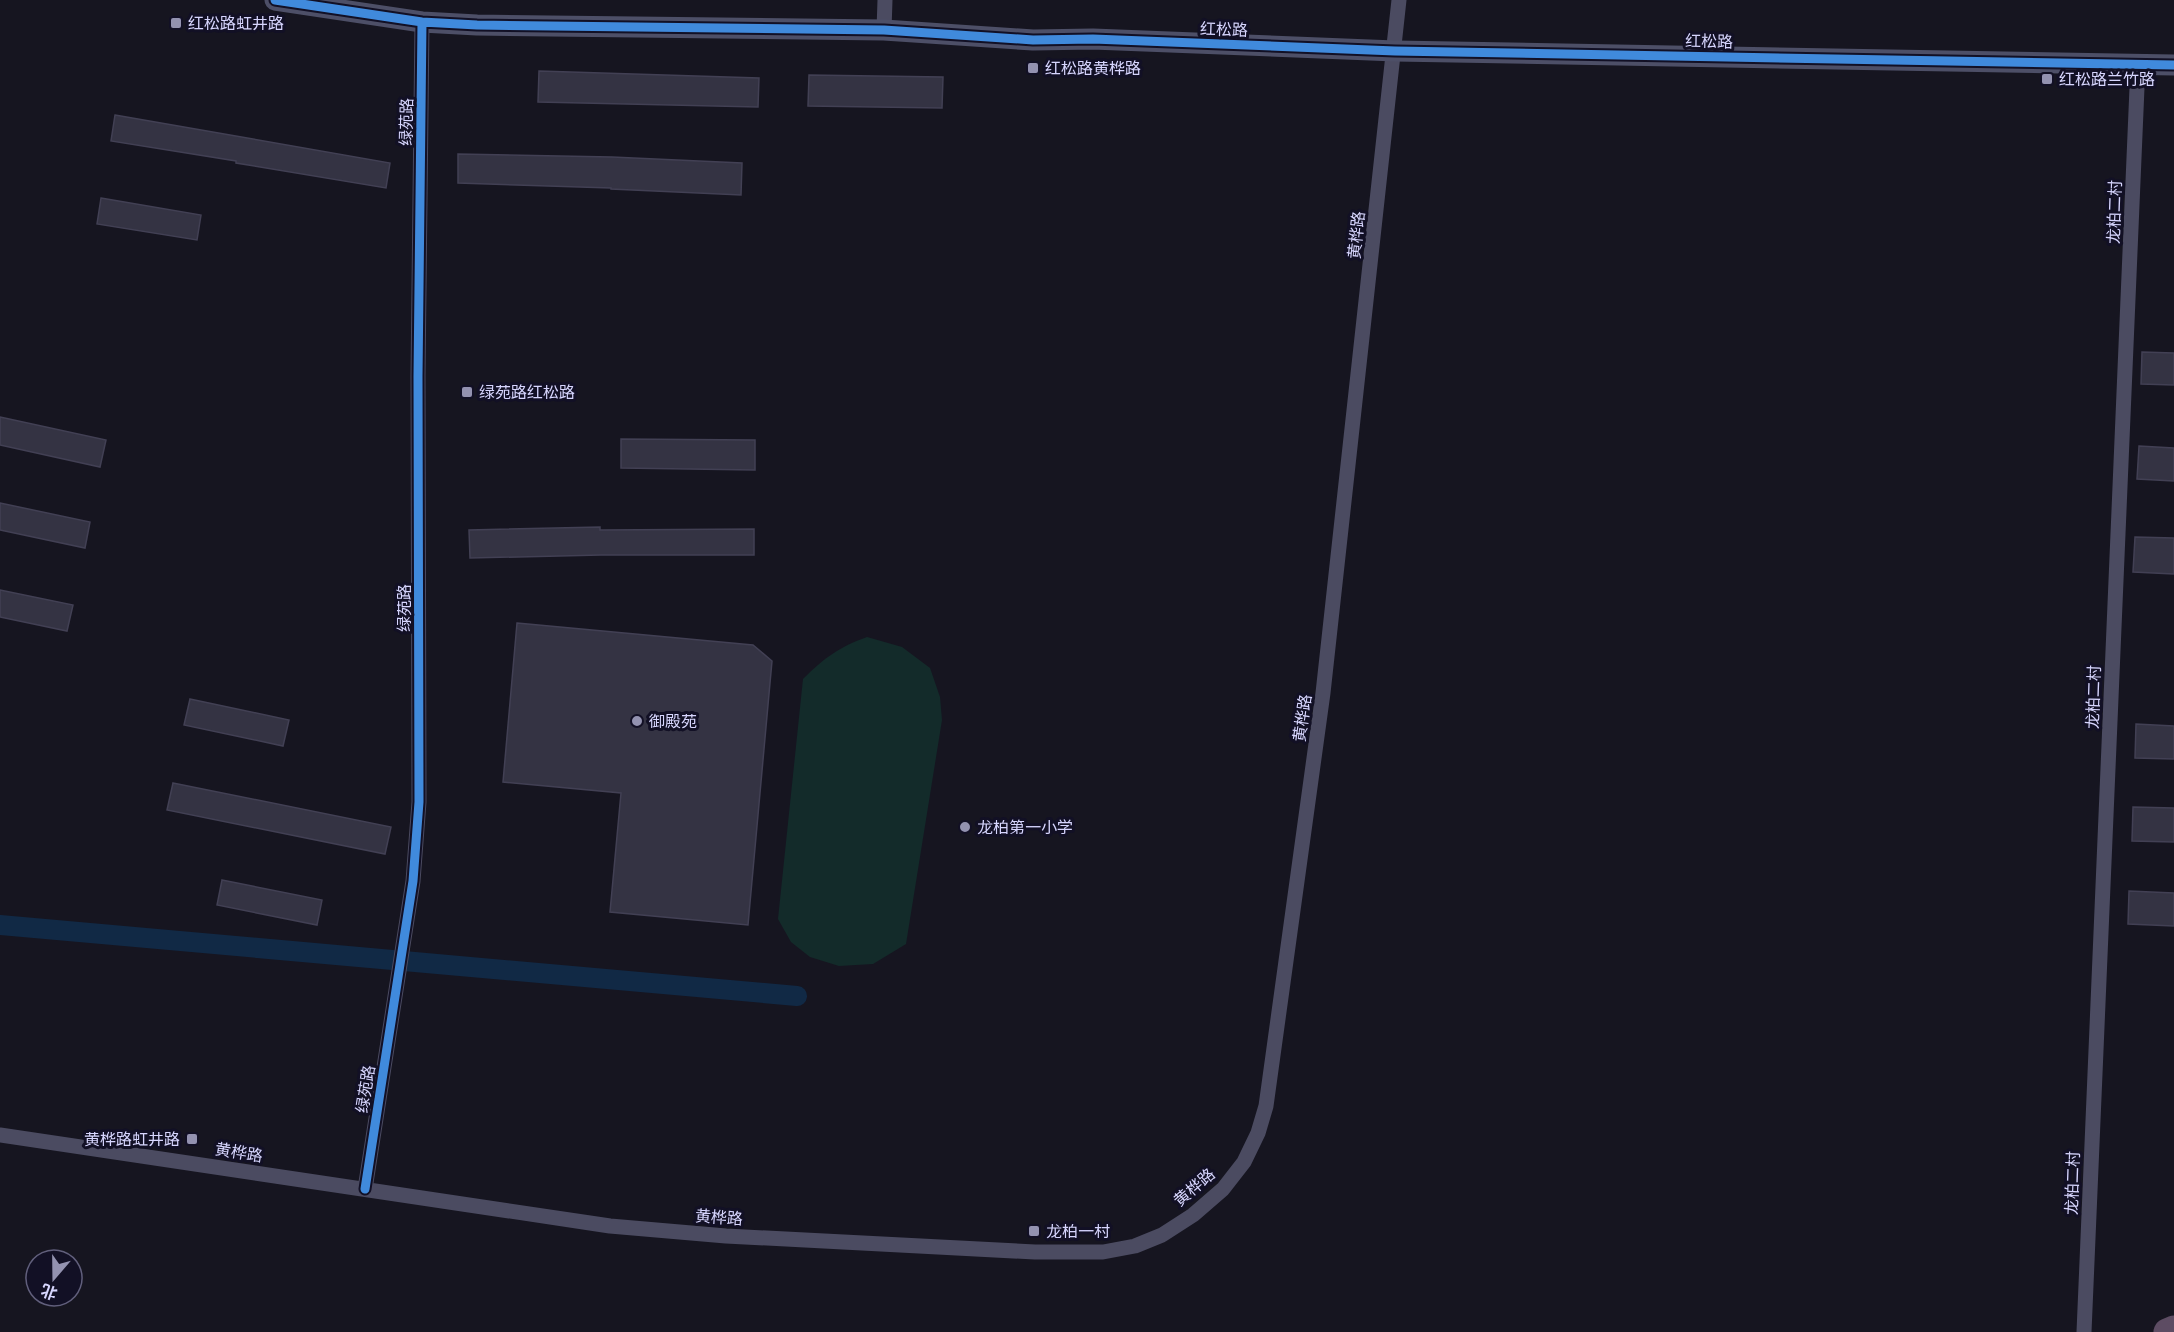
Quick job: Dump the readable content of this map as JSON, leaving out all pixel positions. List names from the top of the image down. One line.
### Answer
{"streets":{"street":["红松路","绿苑路","龙柏二村","黄桦路"]},"crossings":[["红松路","绿苑路"],["红松路","龙柏二村"],["红松路","黄桦路"],["绿苑路","黄桦路"]],"places":{"transit":["红松路虹井路","红松路黄桦路","红松路兰竹路","绿苑路红松路","黄桦路虹井路","龙柏一村"],"other":["御殿苑","龙柏第一小学"]},"north":"bottom"}
